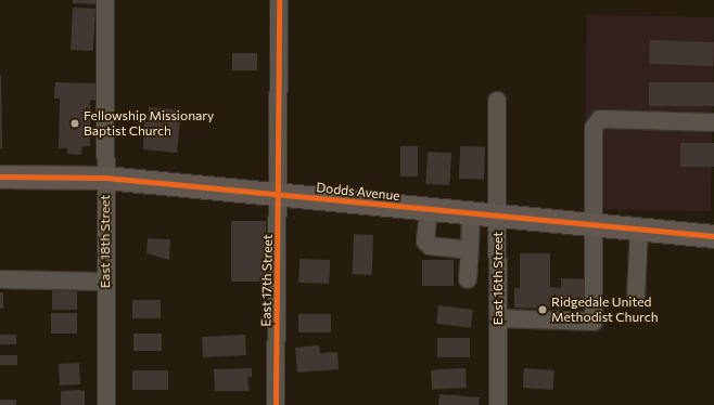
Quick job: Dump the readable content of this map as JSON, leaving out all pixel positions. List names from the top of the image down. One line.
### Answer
{"streets":{"main road":["Dodds Avenue"],"street":["East 18th Street","East 16th Street","East 17th Street"]},"crossings":[["Dodds Avenue","East 18th Street"],["Dodds Avenue","East 16th Street"],["Dodds Avenue","East 17th Street"]],"places":["Fellowship Missionary Baptist Church","Ridgedale United Methodist Church"]}
